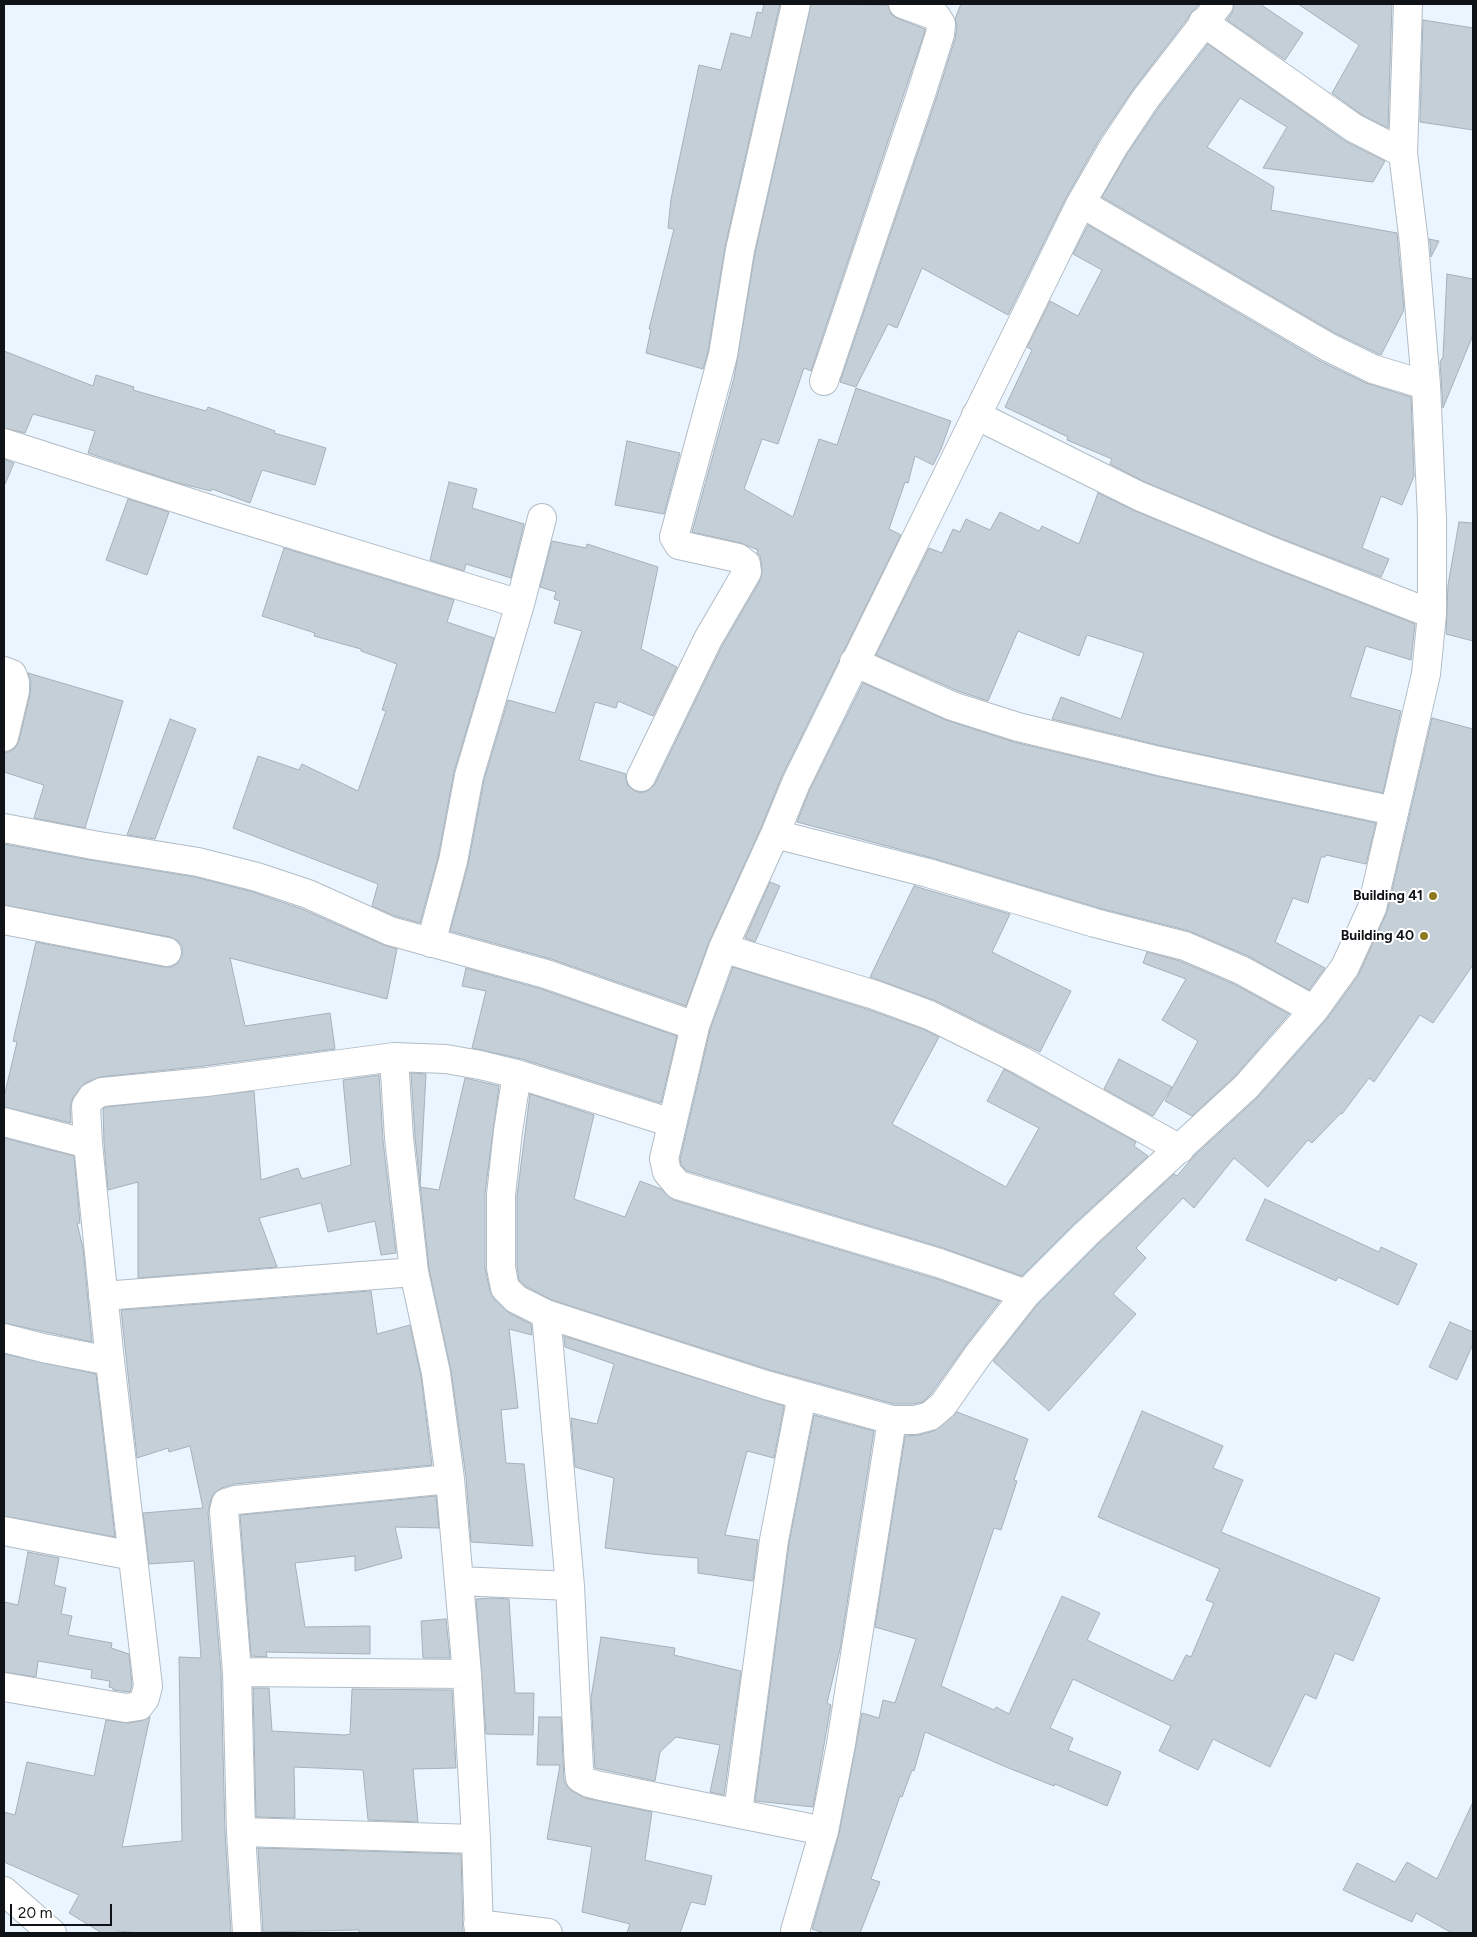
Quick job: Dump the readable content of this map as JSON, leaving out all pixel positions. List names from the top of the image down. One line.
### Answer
{"places":["Building 41","Building 40"],"scale_bar":"20 m"}
